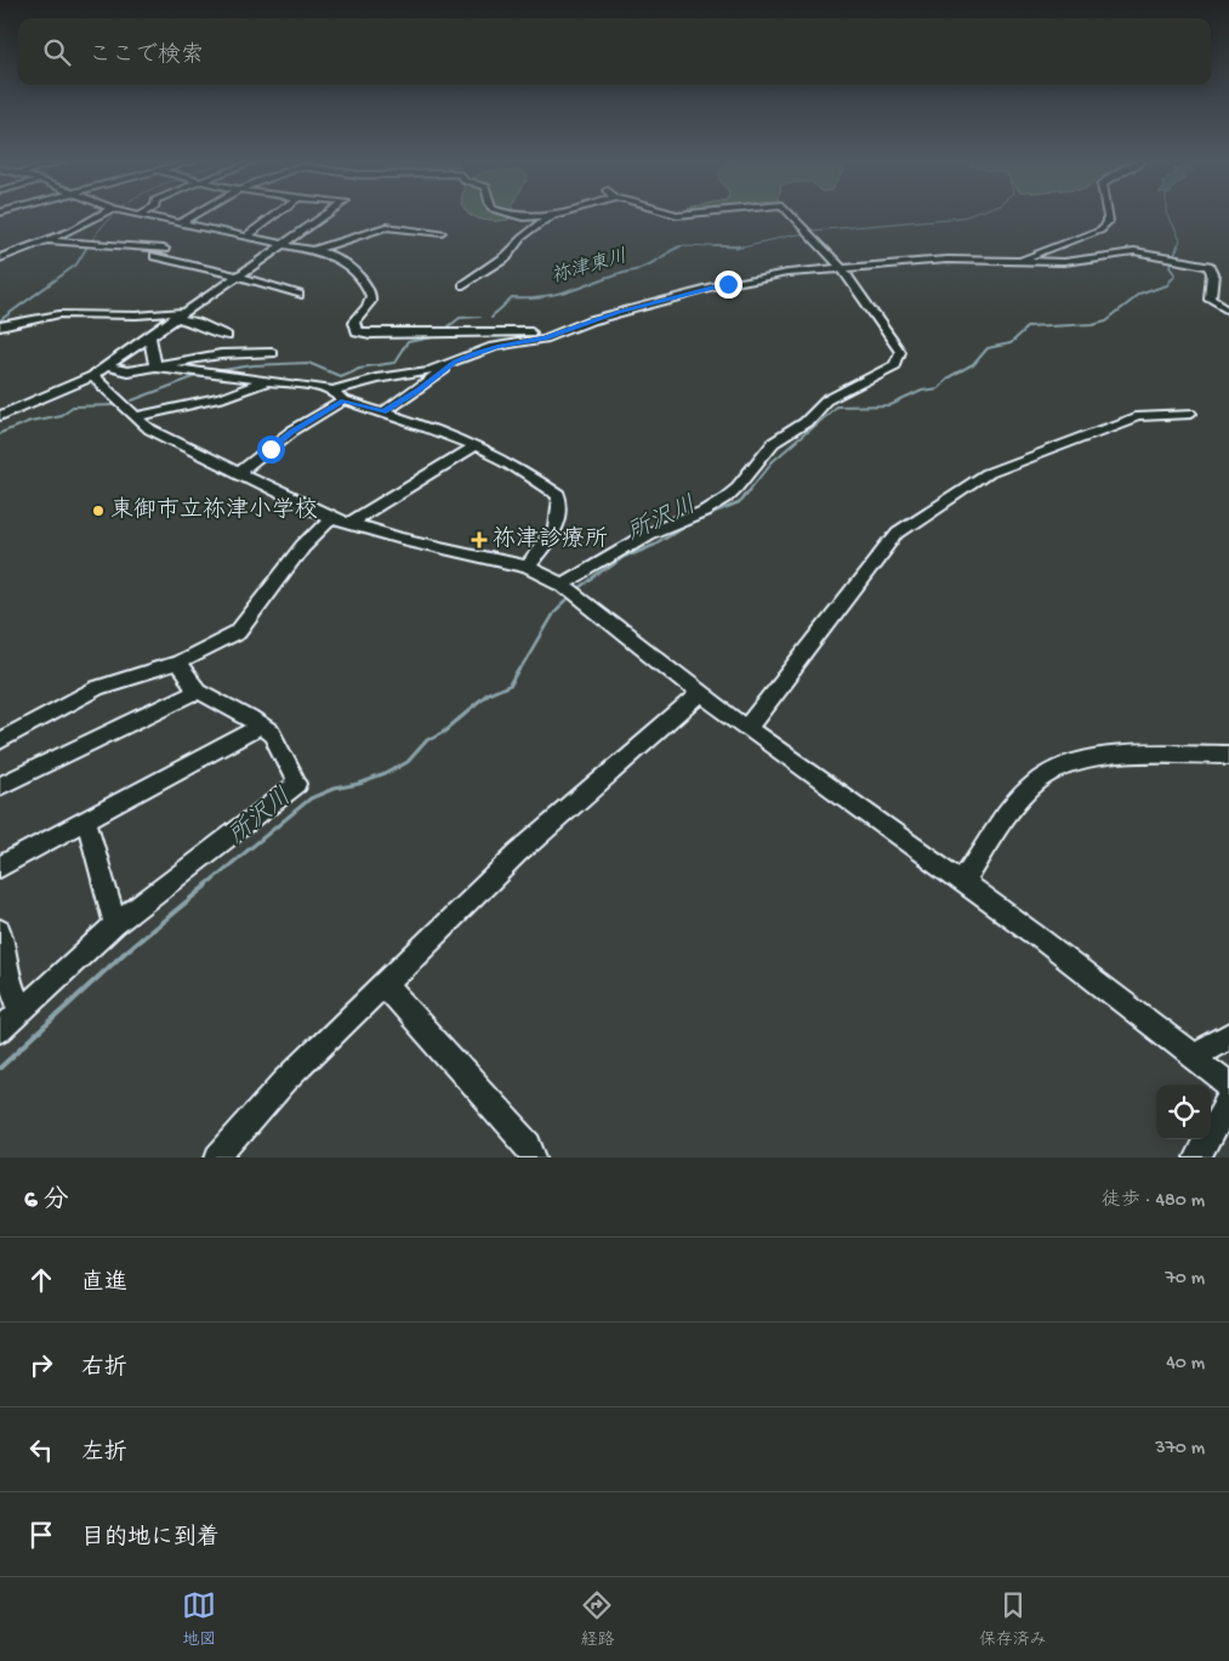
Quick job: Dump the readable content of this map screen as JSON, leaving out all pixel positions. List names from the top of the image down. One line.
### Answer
{"water":["祢津東川","所沢川"],"places":{"other":["東御市立祢津小学校"],"health":["祢津診療所"]},"page":{"search":"ここで検索","heading":["6 分","徒歩 · 480 m"],"list":[["直進","70 m"],["右折","40 m"],["左折","370 m"],"目的地に到着"],"nav":["地図","経路","保存済み"]}}
